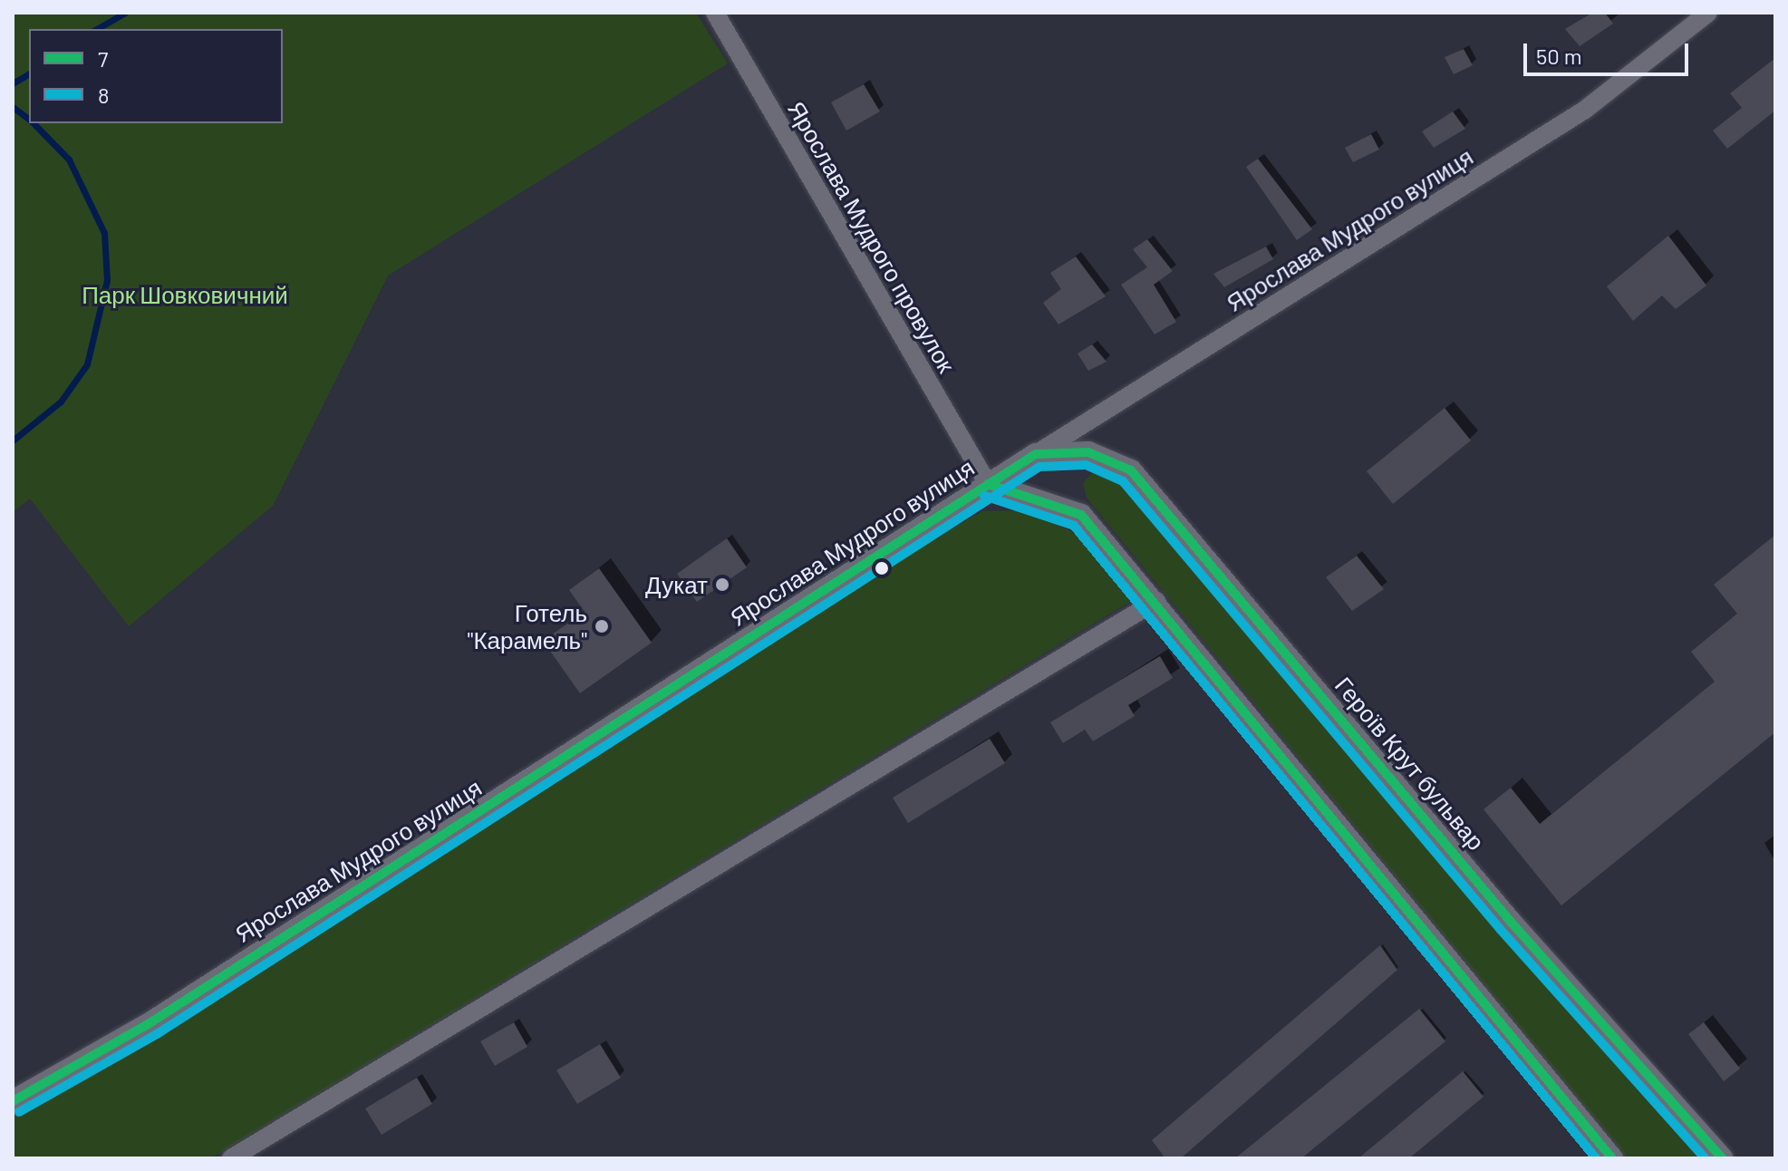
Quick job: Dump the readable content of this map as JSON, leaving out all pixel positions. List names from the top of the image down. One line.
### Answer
{"streets":{"street":["Ярослава Мудрого вулиця","Ярослава Мудрого провулок","Героїв Крут бульвар"]},"crossings":[["Ярослава Мудрого вулиця","Ярослава Мудрого провулок"],["Ярослава Мудрого вулиця","Героїв Крут бульвар"]],"parks":["Парк Шовковичний"],"places":["Дукат","Готель \"Карамель\""],"lines":["transit line 7","transit line 8"],"legend":["7","8"],"scale_bar":"50 m"}
